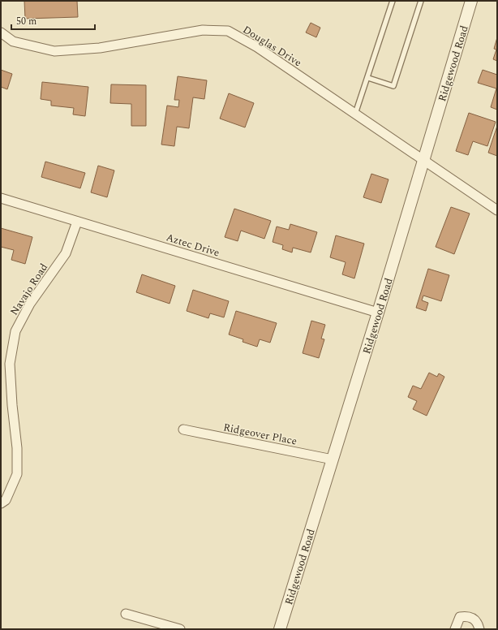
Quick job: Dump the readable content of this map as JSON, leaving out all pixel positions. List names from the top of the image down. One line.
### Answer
{"streets":{"street":["Douglas Drive","Ridgewood Road","Aztec Drive","Navajo Road","Ridgeover Place"]},"crossings":[["Douglas Drive","Ridgewood Road"],["Ridgewood Road","Aztec Drive"],["Ridgewood Road","Ridgeover Place"],["Aztec Drive","Navajo Road"]],"scale_bar":"50 m"}
